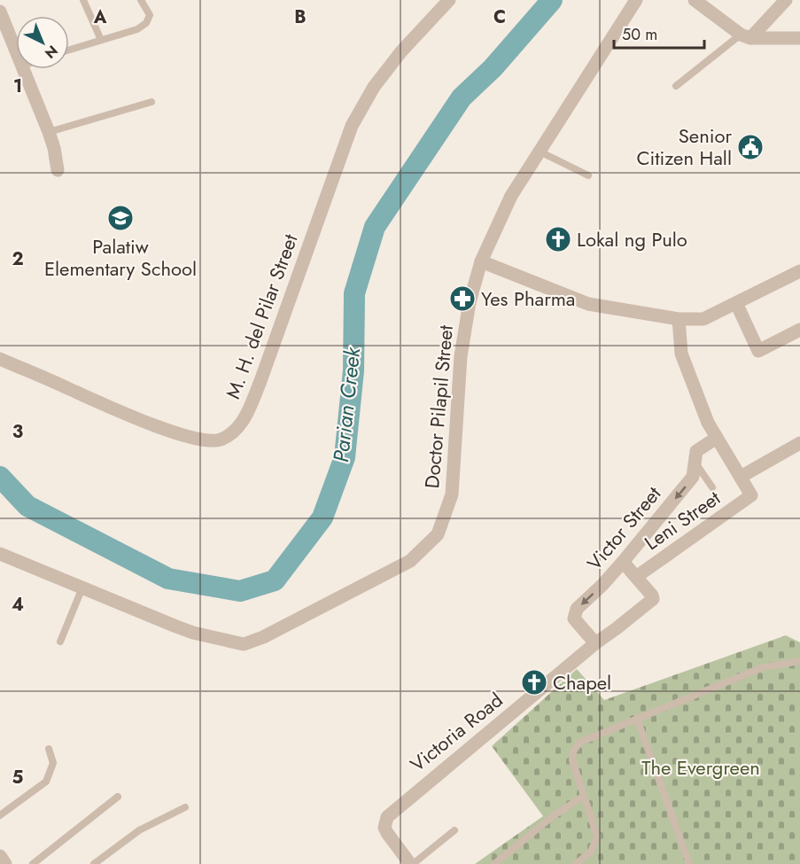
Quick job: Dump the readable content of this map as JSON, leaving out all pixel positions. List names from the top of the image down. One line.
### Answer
{"streets":{"street":["M. H. del Pilar Street","Doctor Pilapil Street","Leni Street","Victor Street","Victoria Road"]},"crossings":[["Victor Street","Victoria Road"]],"one_way":["Victor Street"],"water":["Parian Creek"],"parks":["The Evergreen"],"places":{"public building":["Senior Citizen Hall"],"school or university":["Palatiw Elementary School"],"church":["Lokal ng Pulo","Chapel"],"pharmacy":["Yes Pharma"]},"scale_bar":"50 m","north":"bottom right","grid":{"columns":["A","B","C"],"rows":["1","2","3","4","5"]}}
